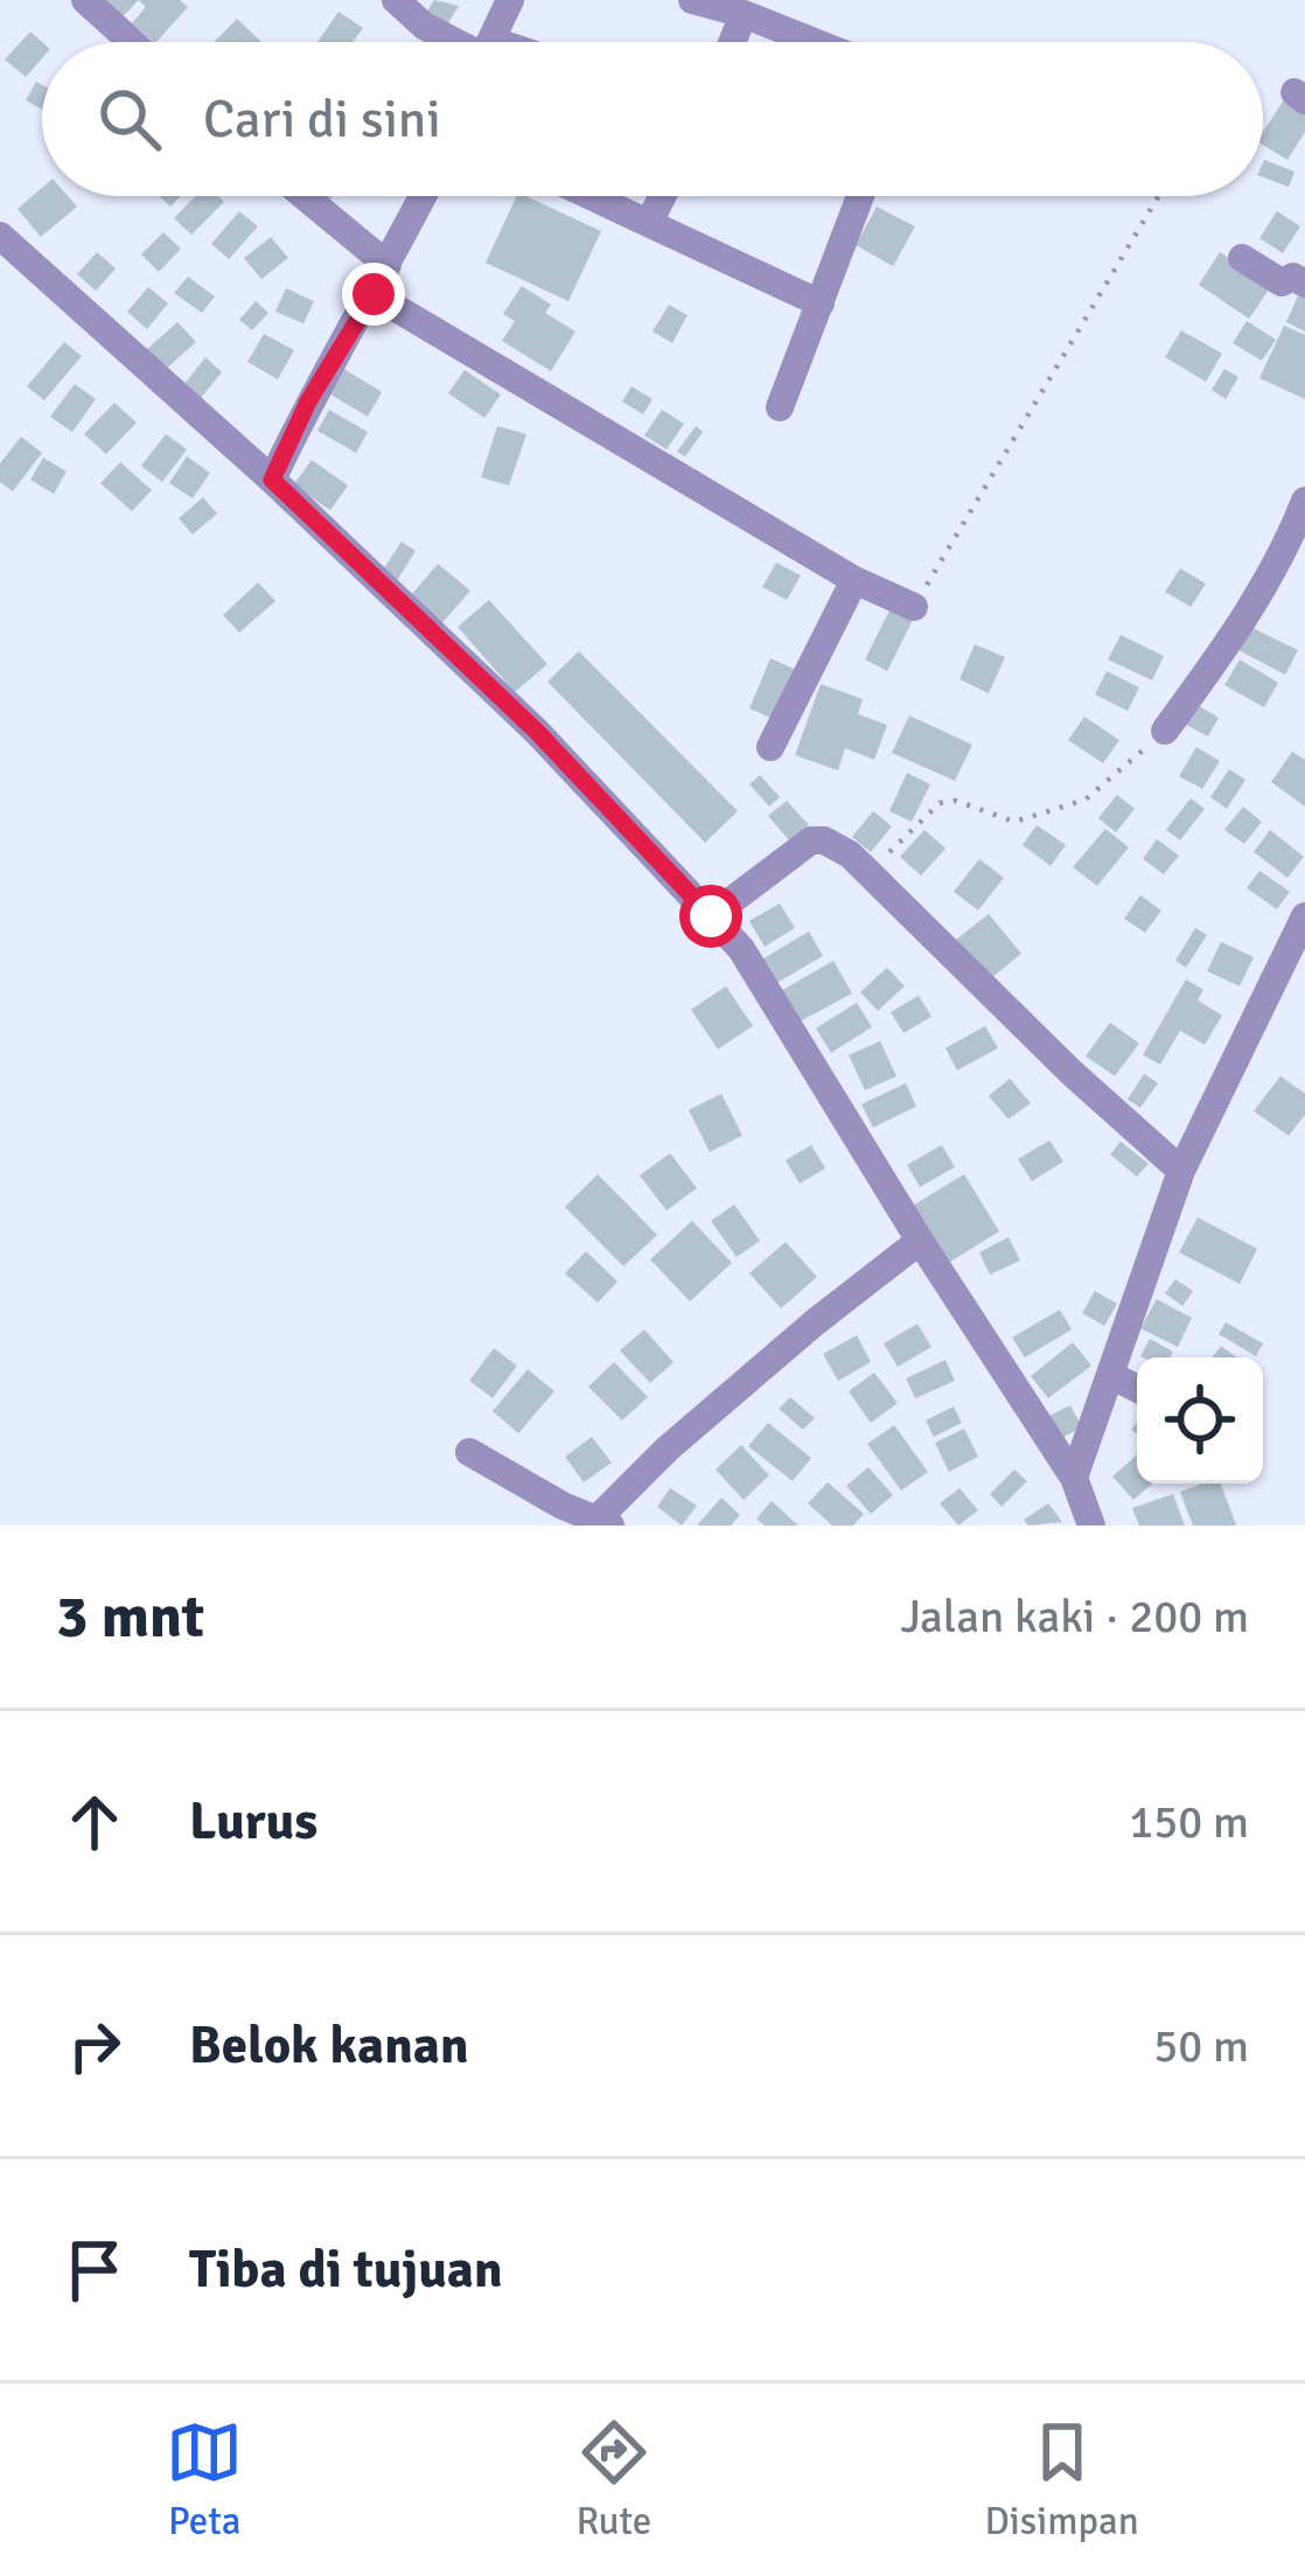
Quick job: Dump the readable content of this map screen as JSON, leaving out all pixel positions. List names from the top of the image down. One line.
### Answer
{"page":{"search":"Cari di sini","heading":["3 mnt","Jalan kaki · 200 m"],"list":[["Lurus","150 m"],["Belok kanan","50 m"],"Tiba di tujuan"],"nav":["Peta","Rute","Disimpan"]}}
